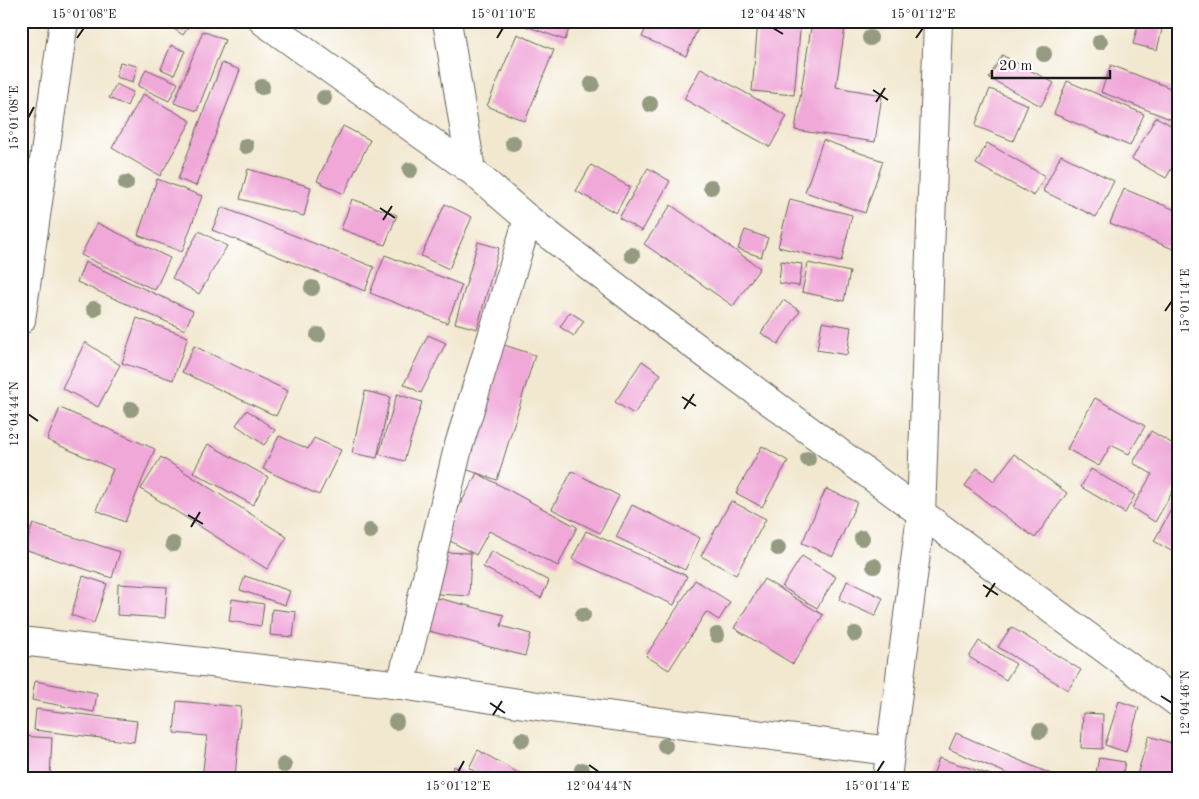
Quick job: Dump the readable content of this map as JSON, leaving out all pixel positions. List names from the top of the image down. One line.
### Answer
{"scale_bar":"20 m","coordinates":["15°01'08\"E","15°01'10\"E","12°04'48\"N","15°01'12\"E","15°01'14\"E","12°04'44\"N","12°04'46\"N"]}
